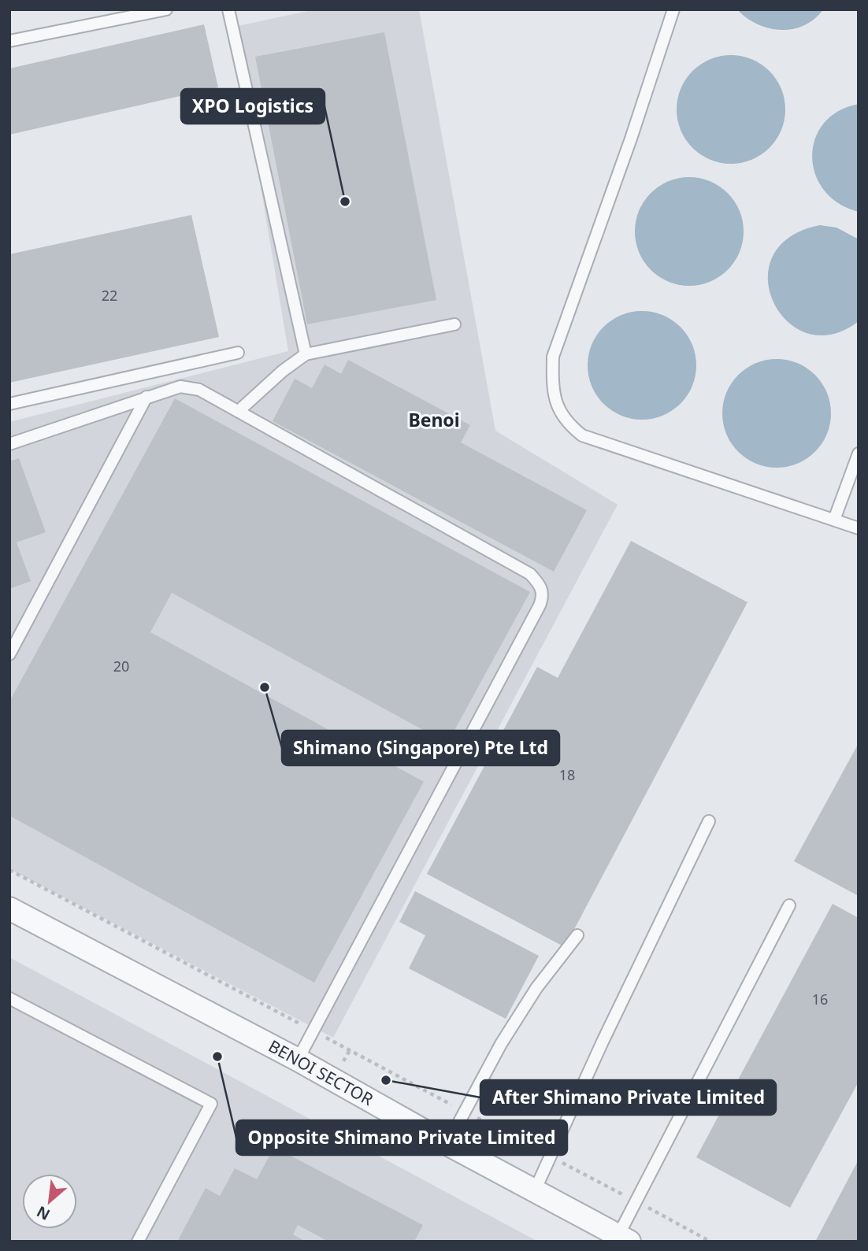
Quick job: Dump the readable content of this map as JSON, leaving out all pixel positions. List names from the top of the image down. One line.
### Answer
{"streets":{"street":["BENOI SECTOR"]},"districts":["Benoi"],"places":["XPO Logistics","Shimano (Singapore) Pte Ltd","Opposite Shimano Private Limited","After Shimano Private Limited"],"house_numbers":["22","20","18","16"],"north":"bottom left"}
